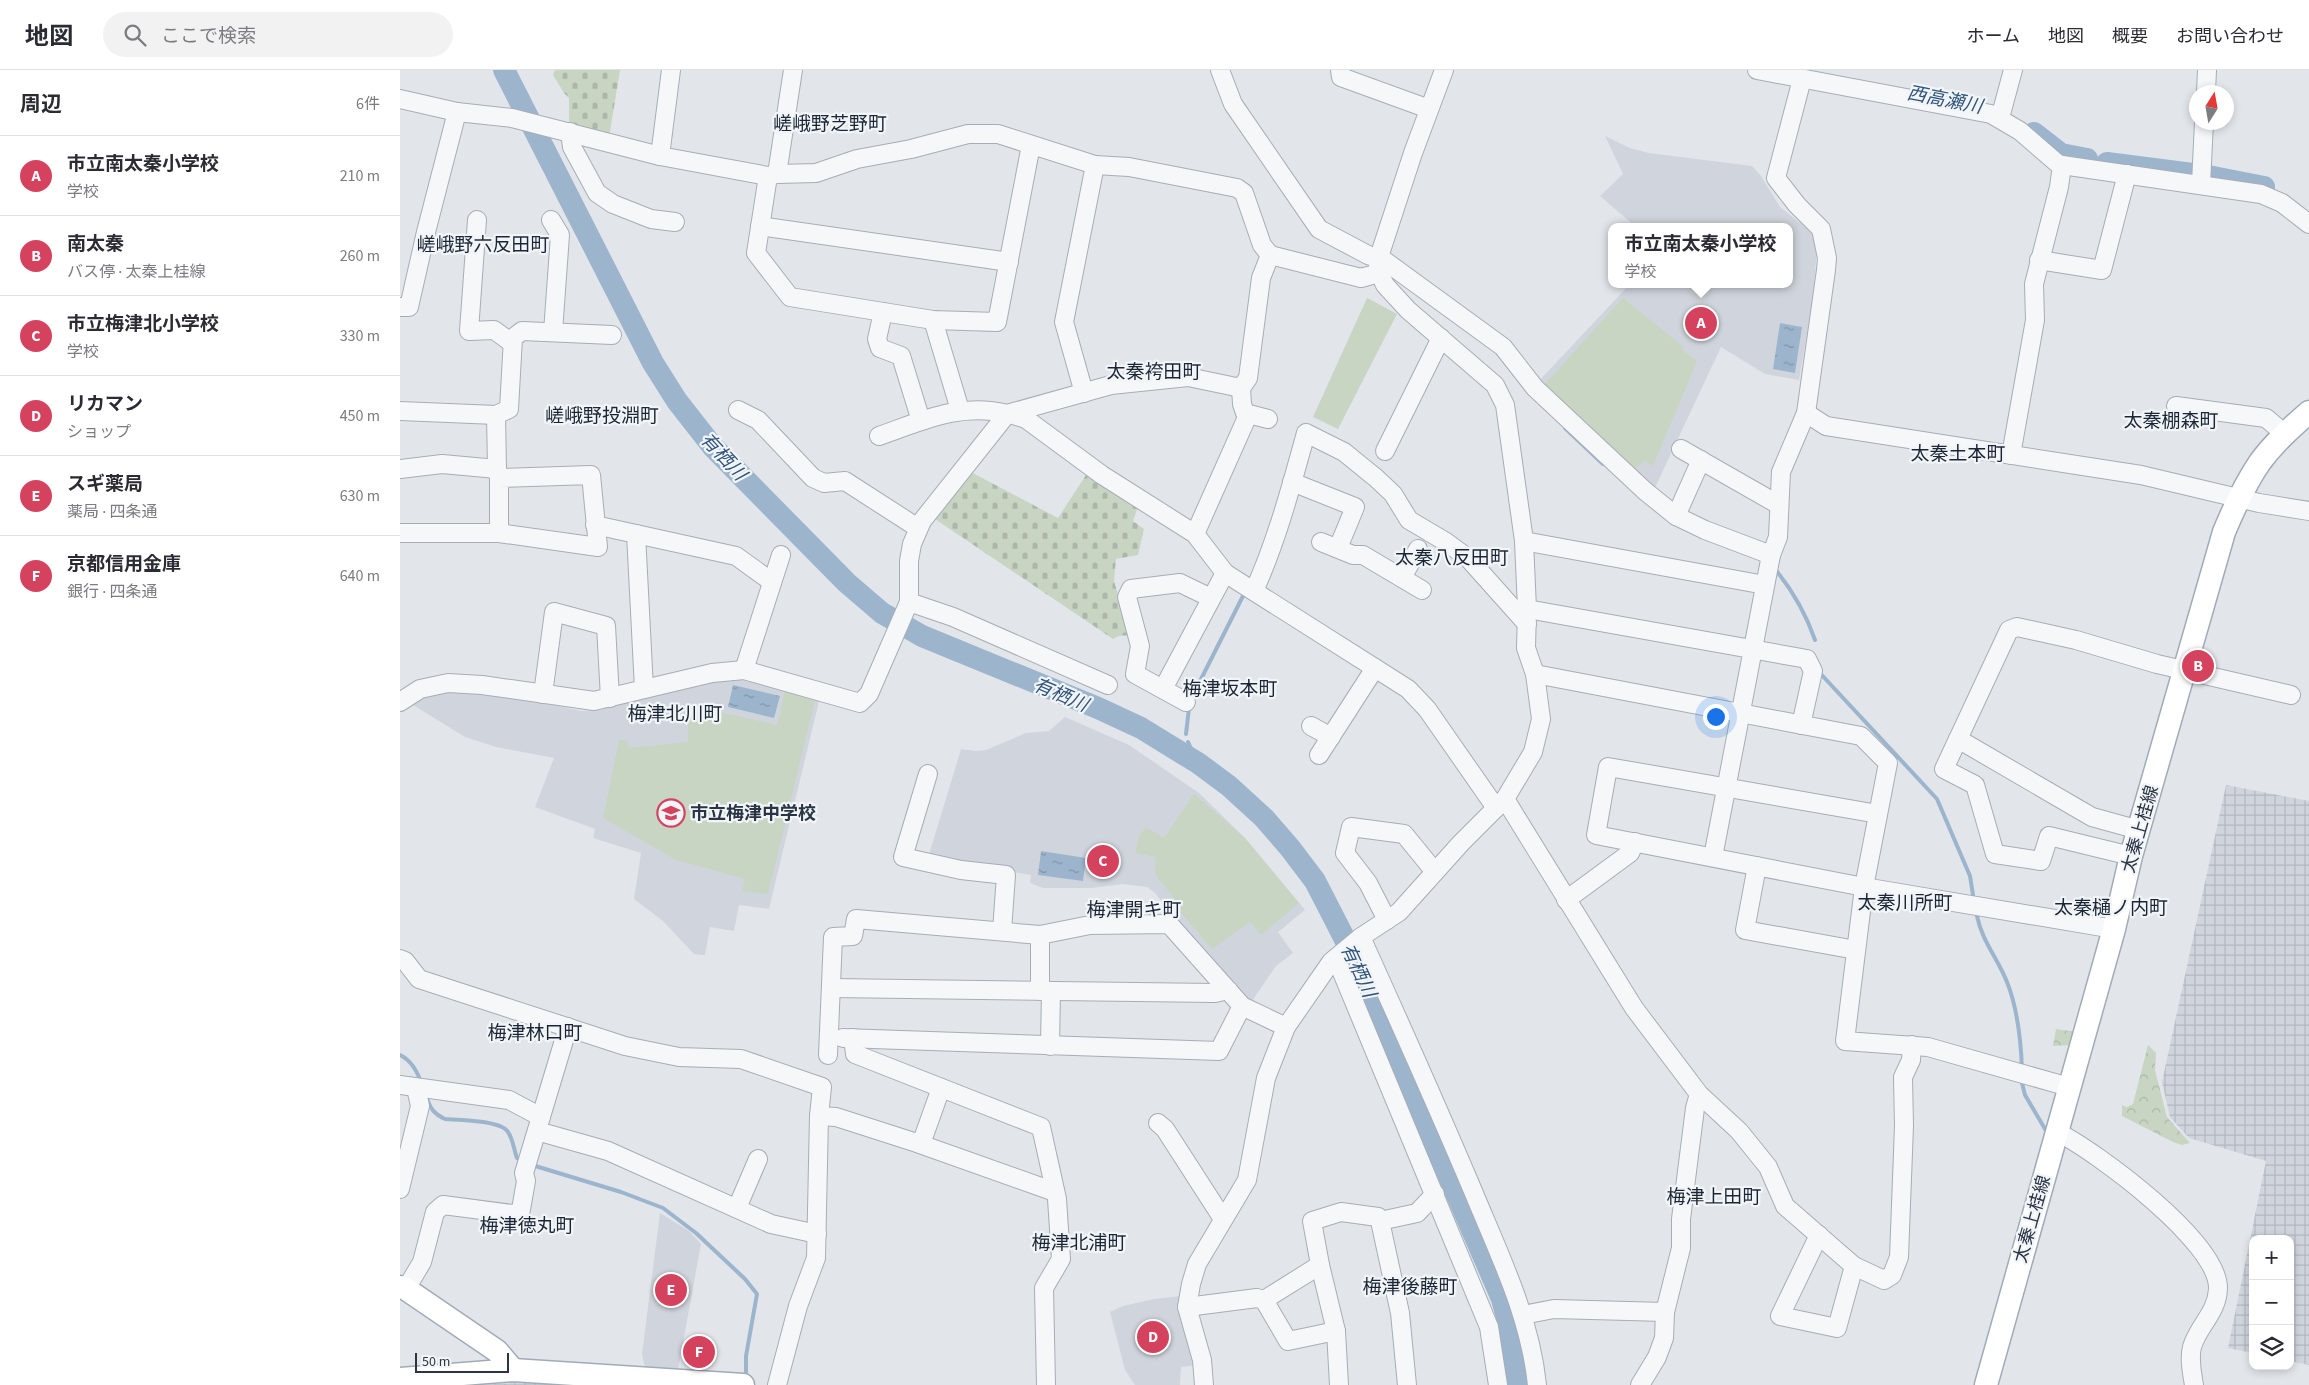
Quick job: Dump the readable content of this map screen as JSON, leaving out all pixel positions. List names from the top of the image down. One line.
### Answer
{"streets":{"main road":["太秦上桂線"]},"districts":["嵯峨野芝野町","嵯峨野六反田町","太秦袴田町","嵯峨野投淵町","太秦棚森町","太秦土本町","太秦八反田町","梅津坂本町","梅津北川町","太秦川所町","太秦樋ノ内町","梅津開キ町","梅津林口町","梅津上田町","梅津徳丸町","梅津北浦町","梅津後藤町"],"water":["西高瀬川","有栖川"],"places":{"school or university":["市立梅津中学校"]},"scale_bar":"50 m","north":"top","page":{"header":"地図","search":"ここで検索","nav":["ホーム","地図","概要","お問い合わせ"],"heading":["周辺","6件"],"list":[{"mark":"A","name":"市立南太秦小学校","note":"学校","value":"210 m"},{"mark":"B","name":"南太秦","note":"バス停 · 太秦上桂線","value":"260 m"},{"mark":"C","name":"市立梅津北小学校","note":"学校","value":"330 m"},{"mark":"D","name":"リカマン","note":"ショップ","value":"450 m"},{"mark":"E","name":"スギ薬局","note":"薬局 · 四条通","value":"630 m"},{"mark":"F","name":"京都信用金庫","note":"銀行 · 四条通","value":"640 m"}],"popup":["市立南太秦小学校","学校"],"pins":["A","B","C","E","D","F"],"map_buttons":["+","−"],"scale":"50 m"}}
